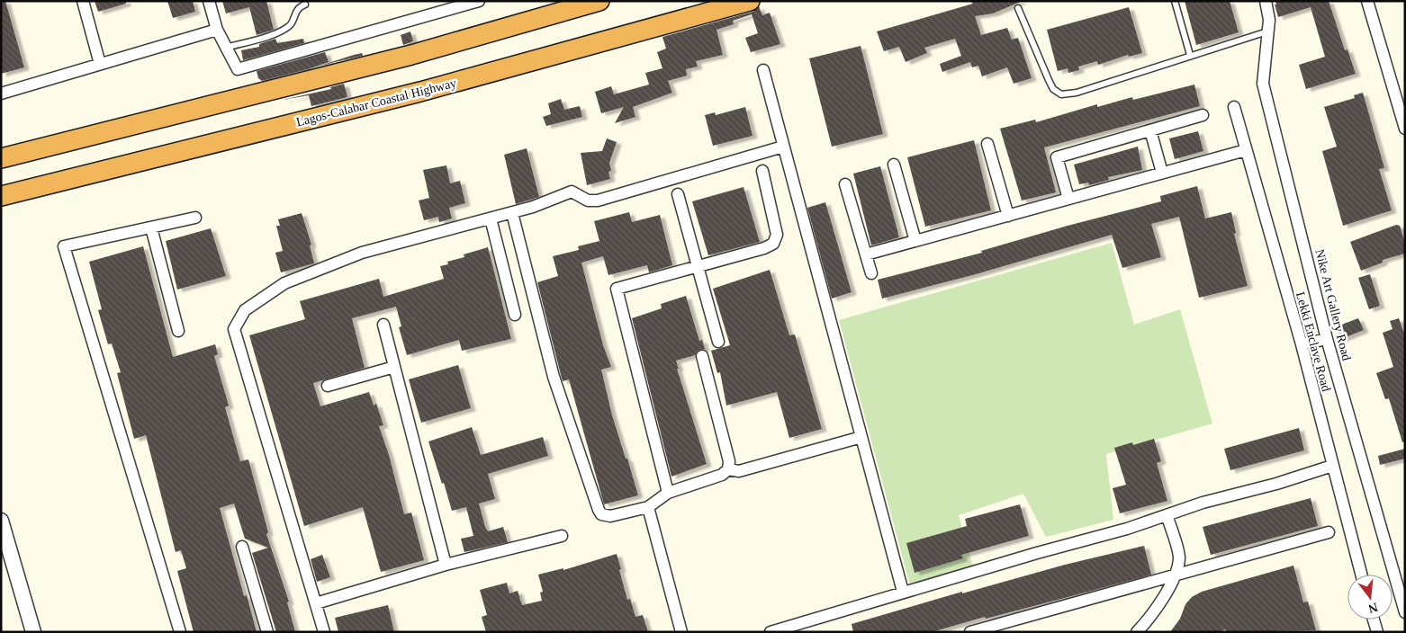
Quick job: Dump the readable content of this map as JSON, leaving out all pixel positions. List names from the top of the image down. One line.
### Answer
{"streets":{"highway":["Lagos-Calabar Coastal Highway"],"street":["Nike Art Gallery Road","Lekki Enclave Road"]},"north":"bottom"}
